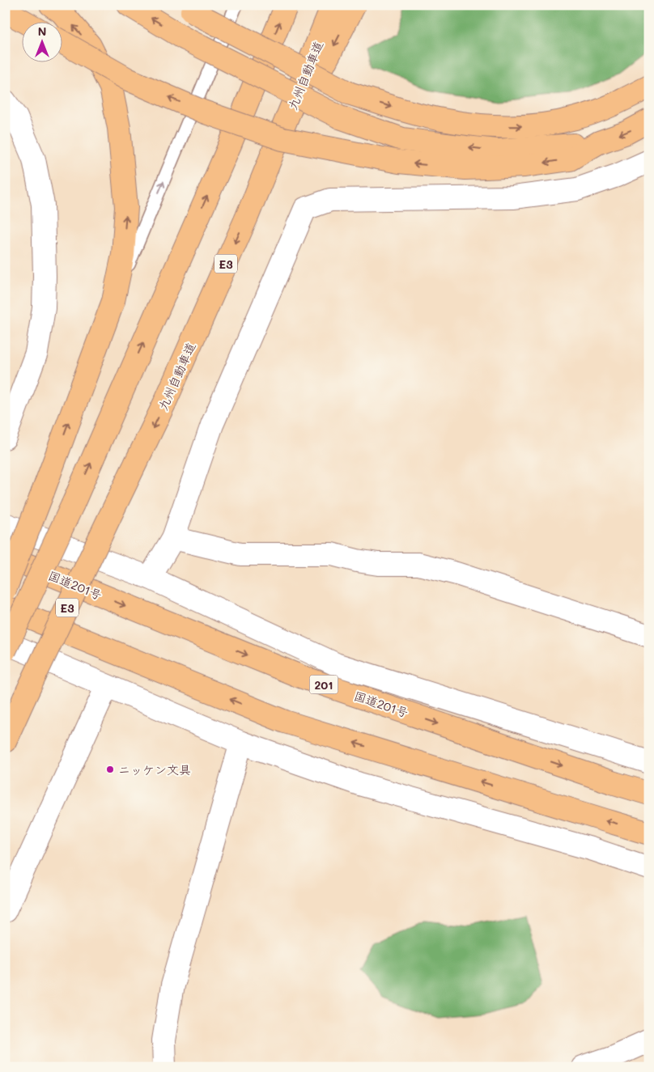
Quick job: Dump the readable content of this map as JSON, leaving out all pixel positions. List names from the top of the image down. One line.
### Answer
{"streets":{"highway":["九州自動車道","E3","国道201号","201"]},"places":["ニッケン文具"],"north":"top"}
